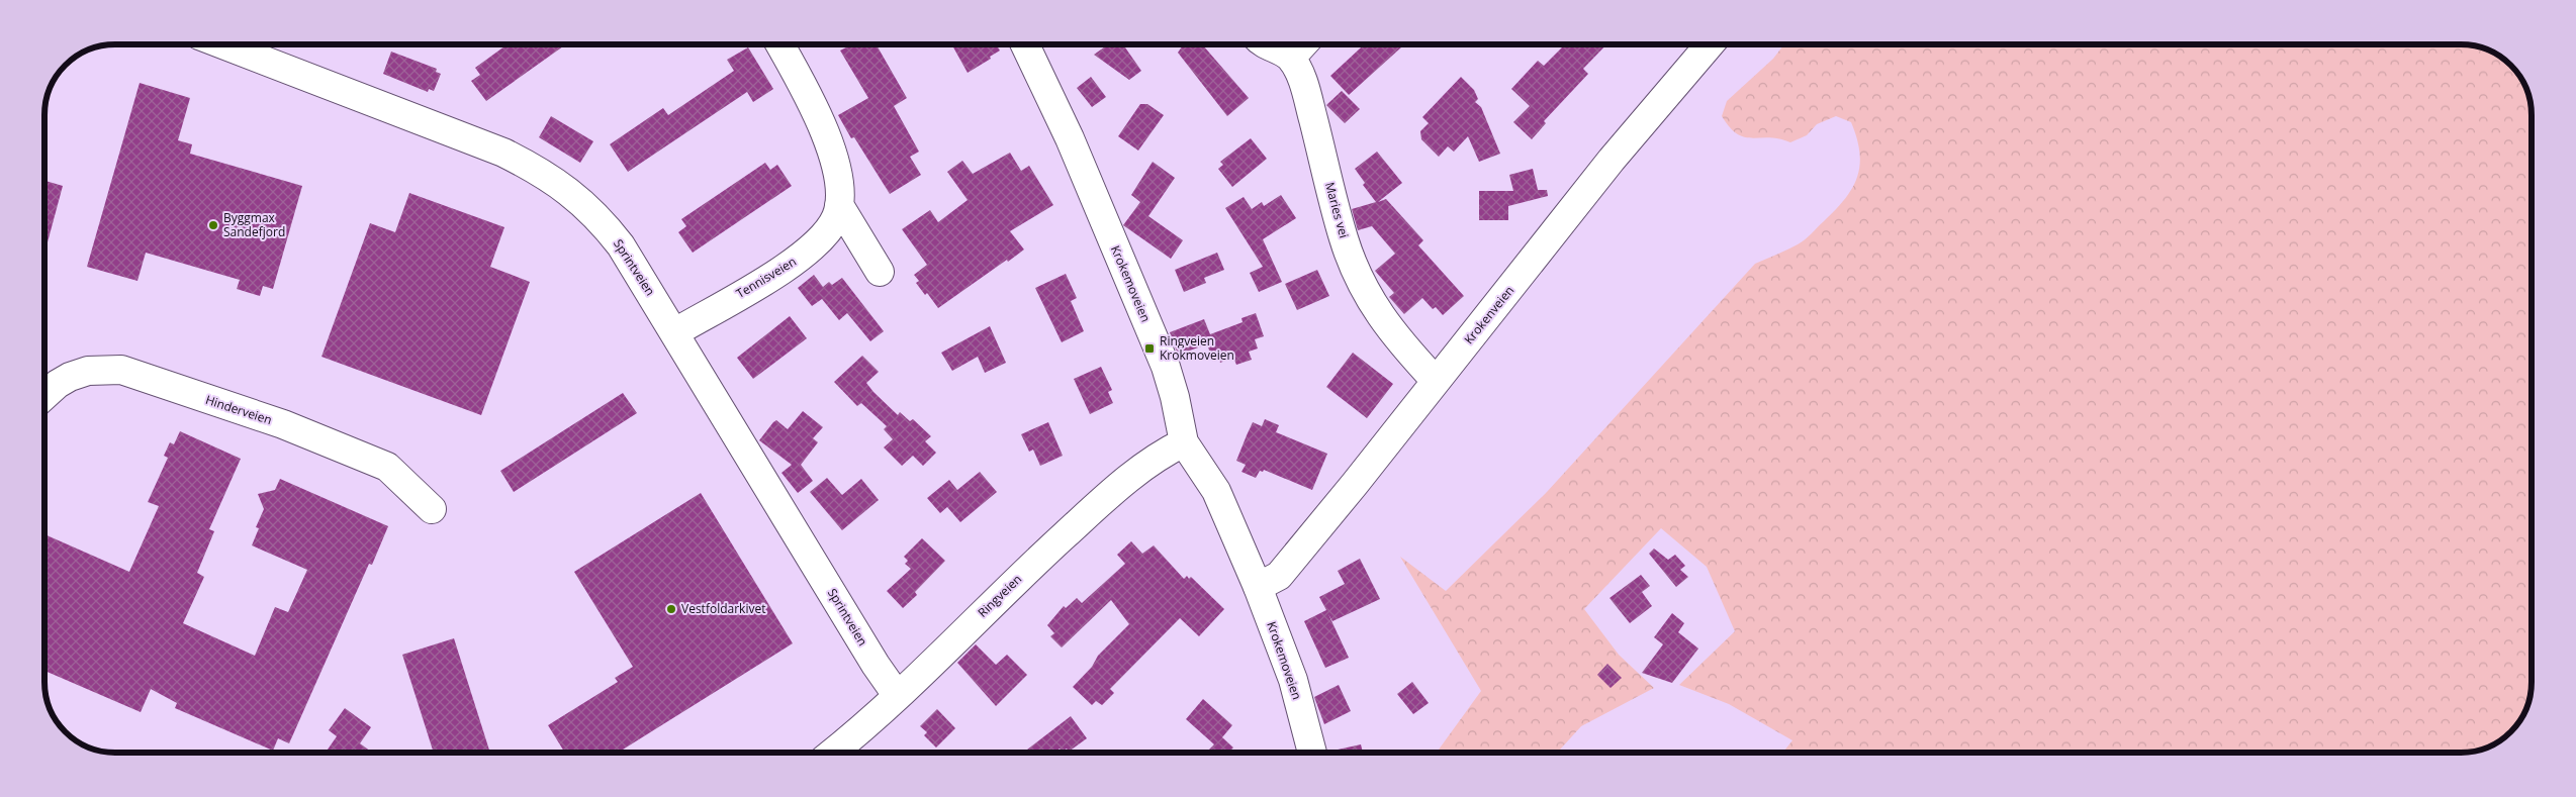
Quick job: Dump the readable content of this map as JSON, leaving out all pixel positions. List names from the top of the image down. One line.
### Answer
{"streets":{"street":["Maries vei","Sprintveien","Tennisveien","Krokemoveien","Krokenveien","Hinderveien","Ringveien"]},"crossings":[["Maries vei","Krokenveien"],["Sprintveien","Tennisveien"],["Sprintveien","Ringveien"],["Krokemoveien","Krokenveien"],["Krokemoveien","Ringveien"]],"places":{"other":["Byggmax Sandefjord","Vestfoldarkivet"],"transit":["Ringveien Krokmoveien"]}}
